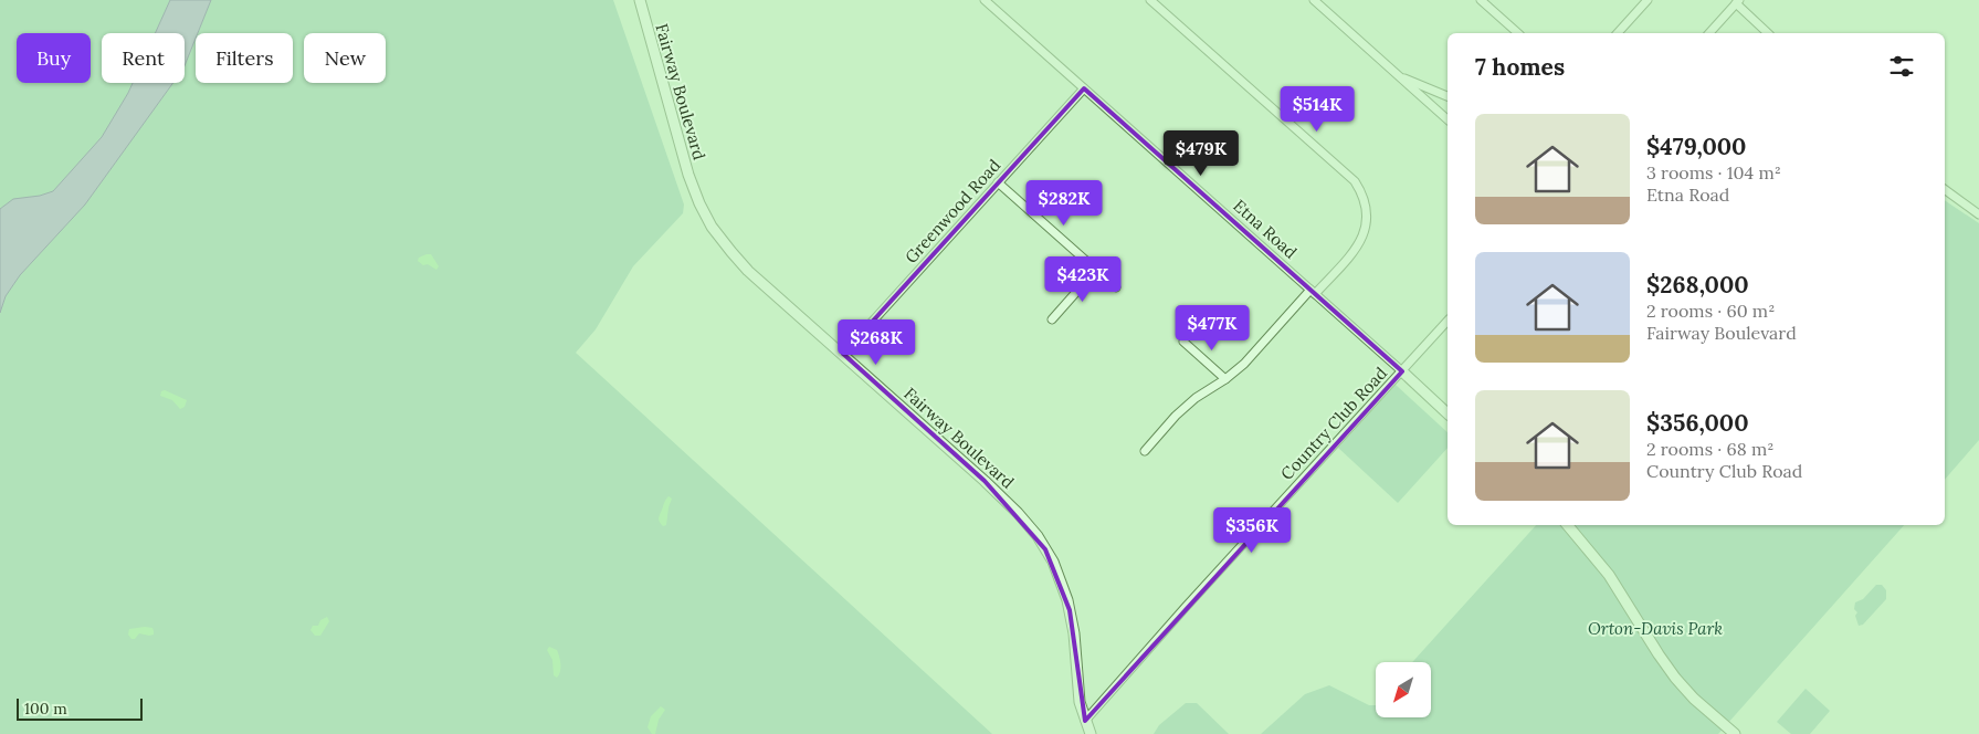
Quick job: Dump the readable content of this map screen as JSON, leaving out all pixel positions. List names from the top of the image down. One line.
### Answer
{"streets":{"street":["Fairway Boulevard","Greenwood Road","Etna Road","Country Club Road"]},"crossings":[["Fairway Boulevard","Greenwood Road"],["Fairway Boulevard","Country Club Road"],["Greenwood Road","Etna Road"],["Etna Road","Country Club Road"]],"parks":["Orton-Davis Park"],"scale_bar":"100 m","north":"bottom left","page":{"chip":["Buy","Rent","Filters","New"],"heading":"7 homes","price":["$514K","$479K","$282K","$423K","$477K","$268K","$356K"],"list":[{"name":"$479,000","note":"3 rooms · 104 m² · Etna Road"},{"name":"$268,000","note":"2 rooms · 60 m² · Fairway Boulevard"},{"name":"$356,000","note":"2 rooms · 68 m² · Country Club Road"}],"scale":"100 m"}}
